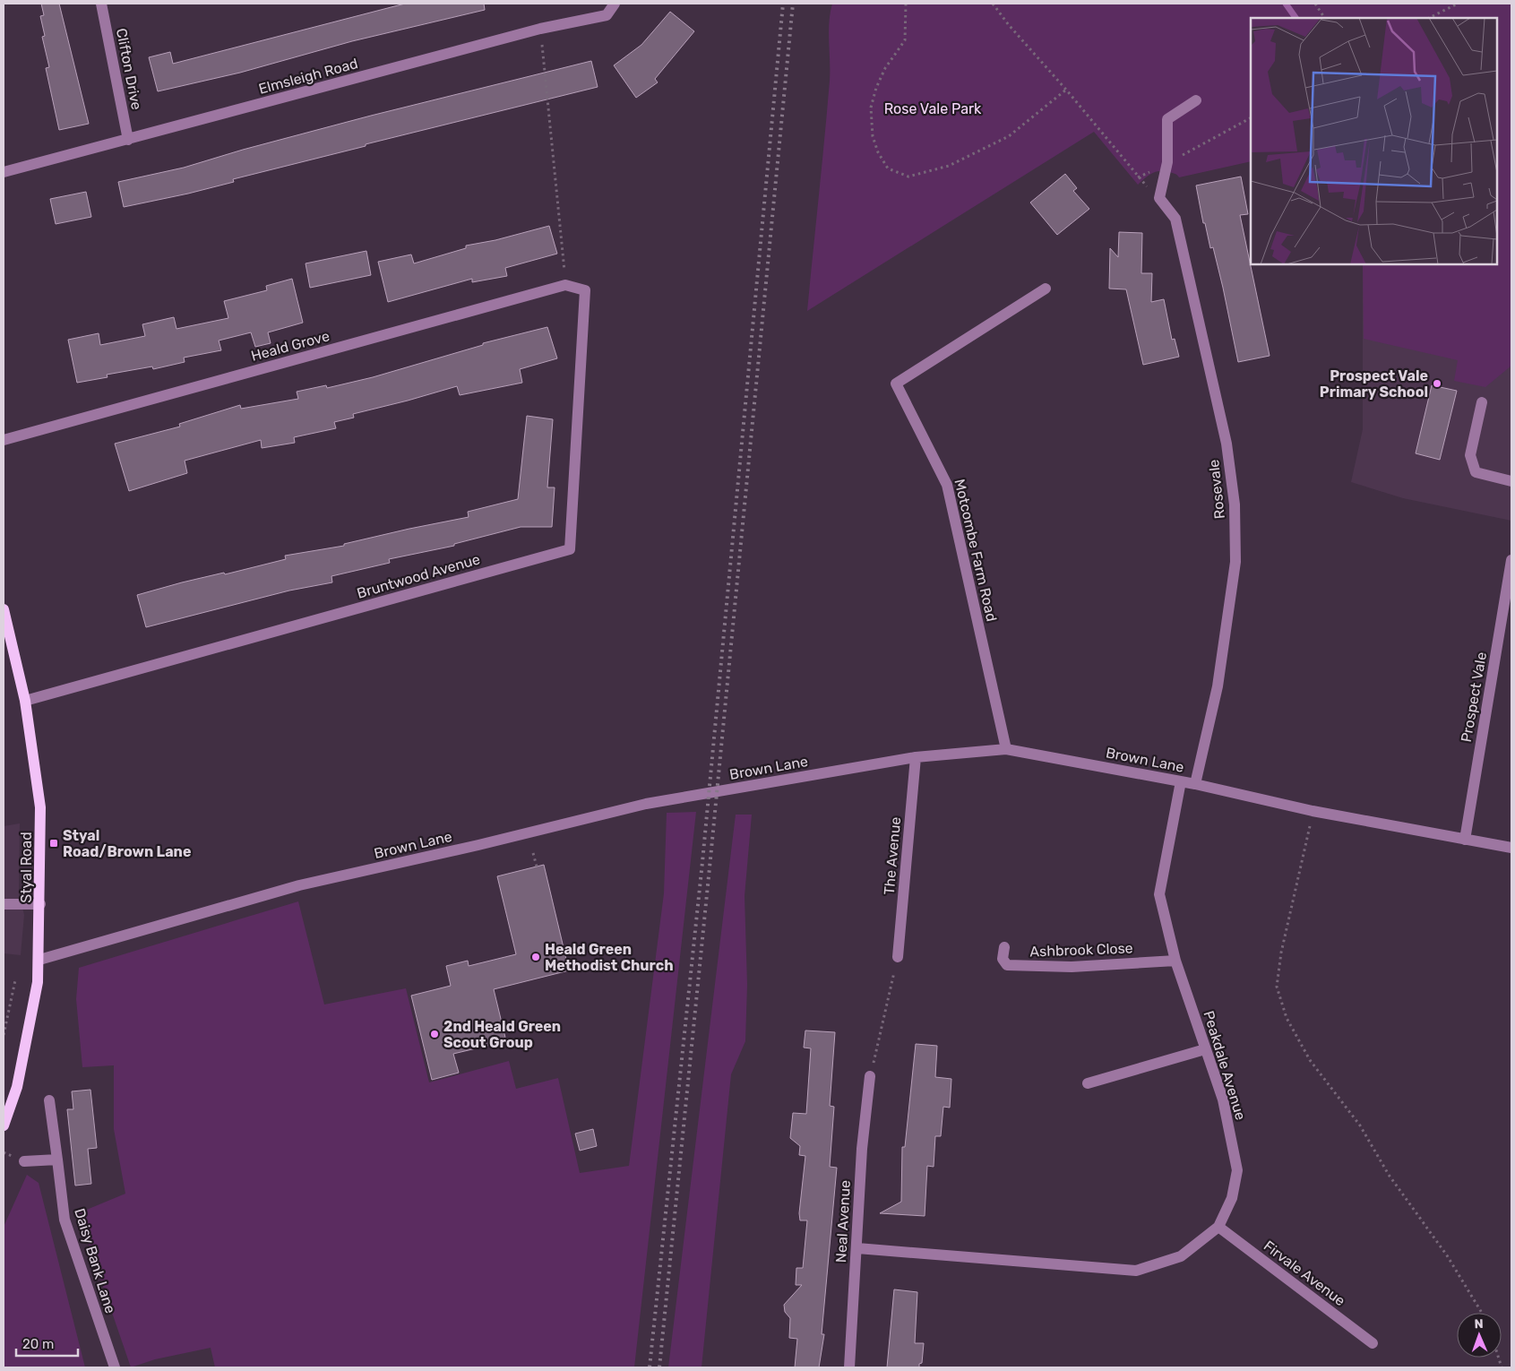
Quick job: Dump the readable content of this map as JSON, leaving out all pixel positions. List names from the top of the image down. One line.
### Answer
{"streets":{"main road":["Styal Road"],"street":["Clifton Drive","Elmsleigh Road","Heald Grove","Rosevale","Motcombe Farm Road","Bruntwood Avenue","Prospect Vale","Brown Lane","The Avenue","Ashbrook Close","Peakdale Avenue","Neal Avenue","Daisy Bank Lane","Firvale Avenue"]},"crossings":[["Clifton Drive","Elmsleigh Road"],["Heald Grove","Bruntwood Avenue"],["Rosevale","Brown Lane"],["Motcombe Farm Road","Brown Lane"],["Bruntwood Avenue","Styal Road"],["Prospect Vale","Brown Lane"],["Brown Lane","The Avenue"],["Brown Lane","Styal Road"],["Brown Lane","Peakdale Avenue"],["Ashbrook Close","Peakdale Avenue"],["Peakdale Avenue","Neal Avenue"],["Peakdale Avenue","Firvale Avenue"]],"parks":["Rose Vale Park"],"places":{"other":["Prospect Vale Primary School","Heald Green Methodist Church","2nd Heald Green Scout Group"],"transit":["Styal Road/Brown Lane"]},"scale_bar":"20 m","north":"top"}
